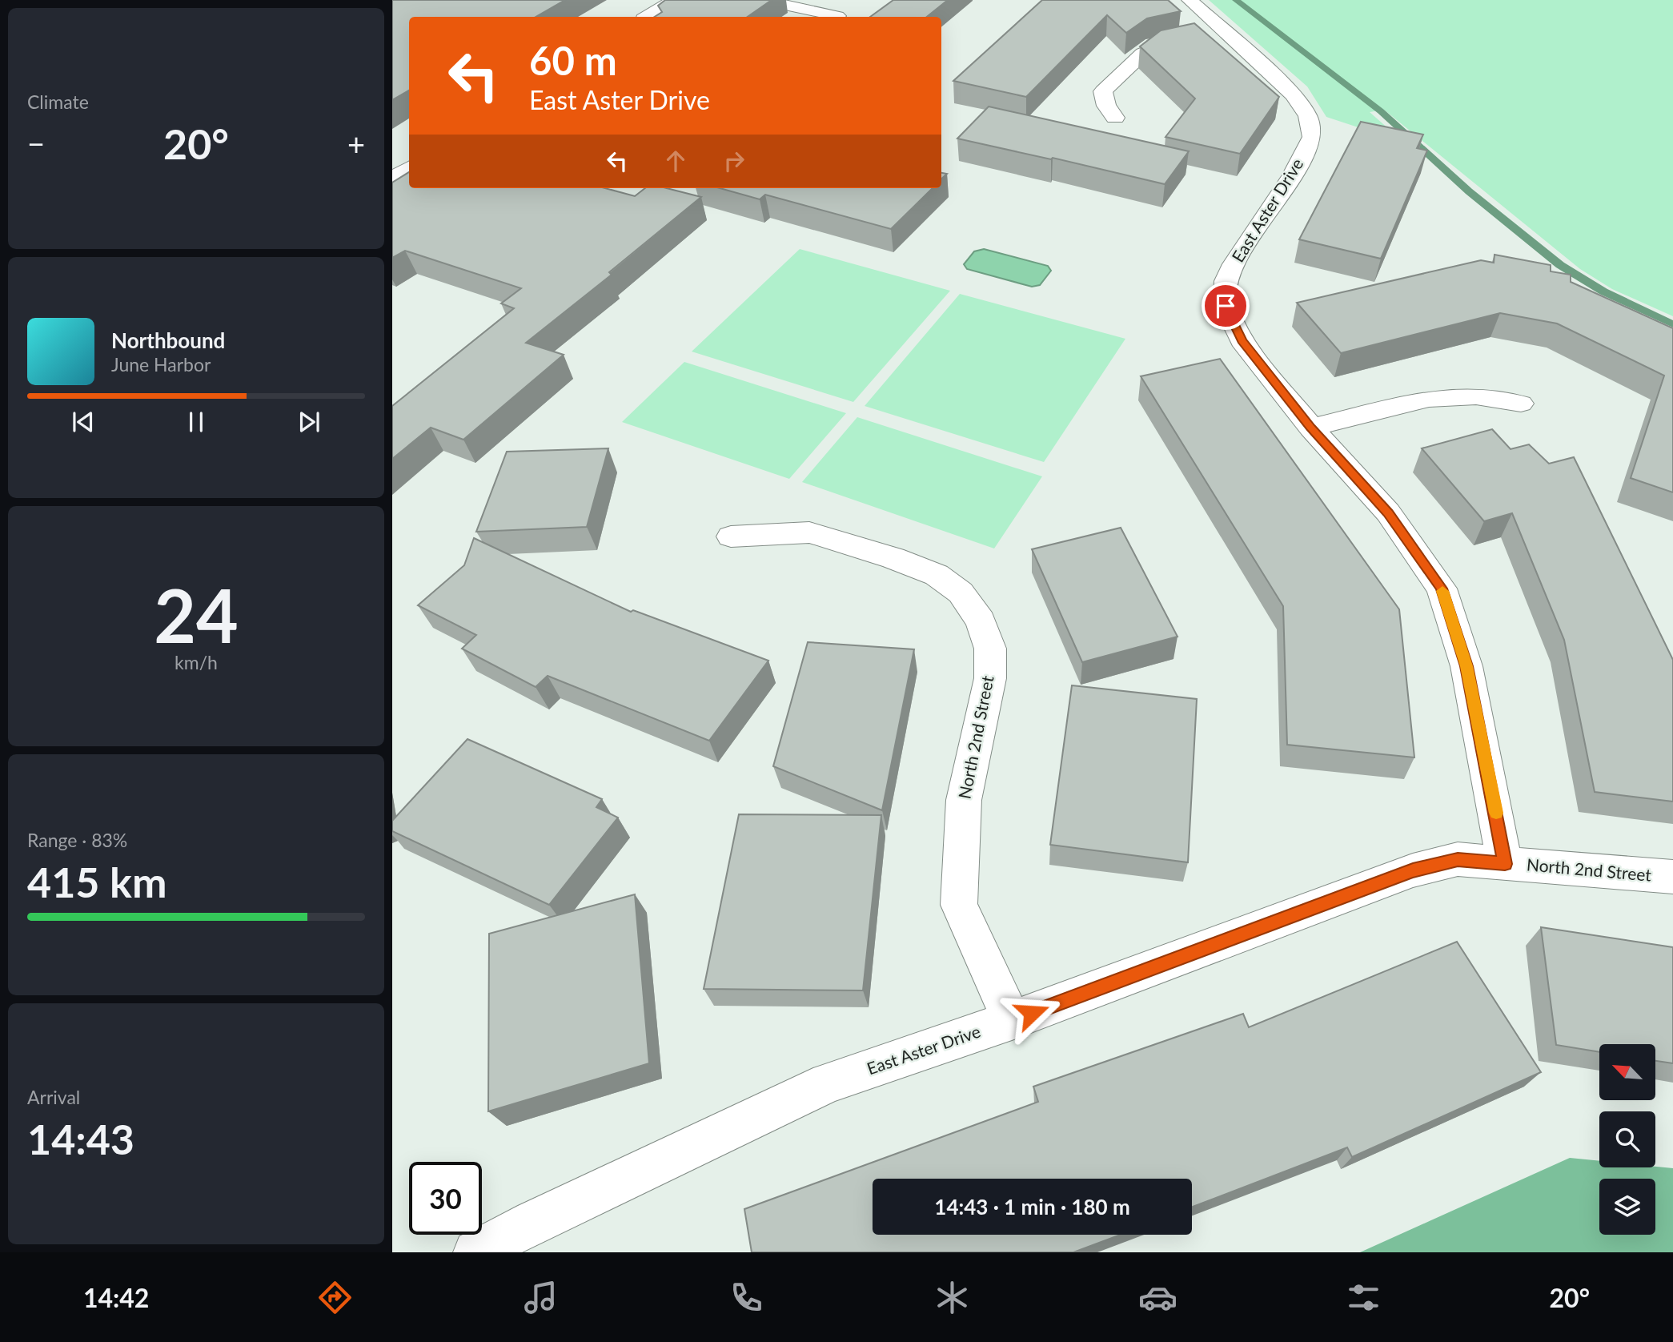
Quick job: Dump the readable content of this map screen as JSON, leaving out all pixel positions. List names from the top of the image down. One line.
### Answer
{"streets":{"street":["East Aster Drive","North 2nd Street"]},"crossings":[["East Aster Drive","North 2nd Street"]],"north":"top left","page":{"tile":["Climate",["24","km/h"],["Range · 83%","415 km"],["Arrival","14:43"]],"turn":["60 m","East Aster Drive"],"heat":["−","20°","+"],"song":["Northbound","June Harbor"],"limit":"30","trip":"14:43 · 1 min · 180 m","tabs":["14:42","20°"]}}
